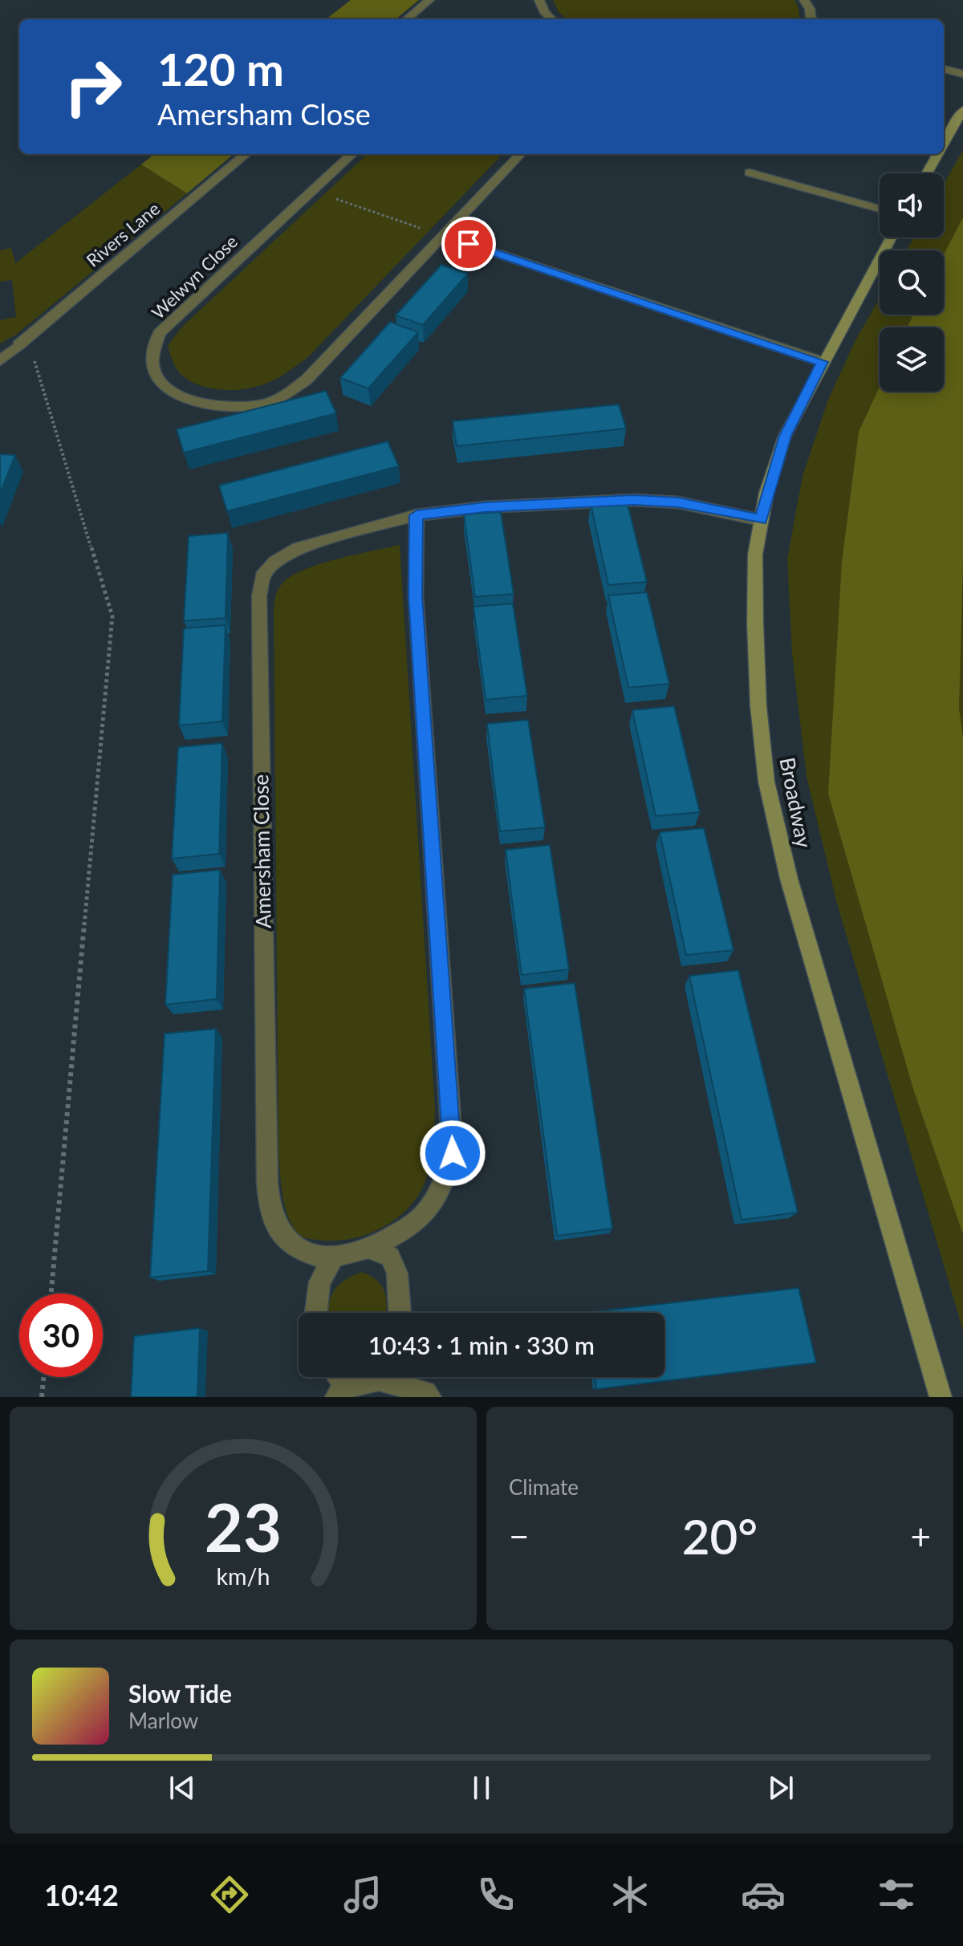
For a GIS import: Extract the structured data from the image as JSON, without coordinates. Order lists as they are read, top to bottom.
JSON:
{
  "streets": {
    "street": [
      "Rivers Lane",
      "Welwyn Close",
      "Broadway",
      "Amersham Close"
    ]
  },
  "crossings": [
    ["Broadway", "Amersham Close"]
  ],
  "page": {
    "turn": ["120 m", "Amersham Close"],
    "limit": "30",
    "trip": "10:43 · 1 min · 330 m",
    "tile": "Climate",
    "heat": ["−", "20°", "+"],
    "song": ["Slow Tide", "Marlow"],
    "tabs": "10:42",
    "gauge": ["23", "km/h"]
  }
}
